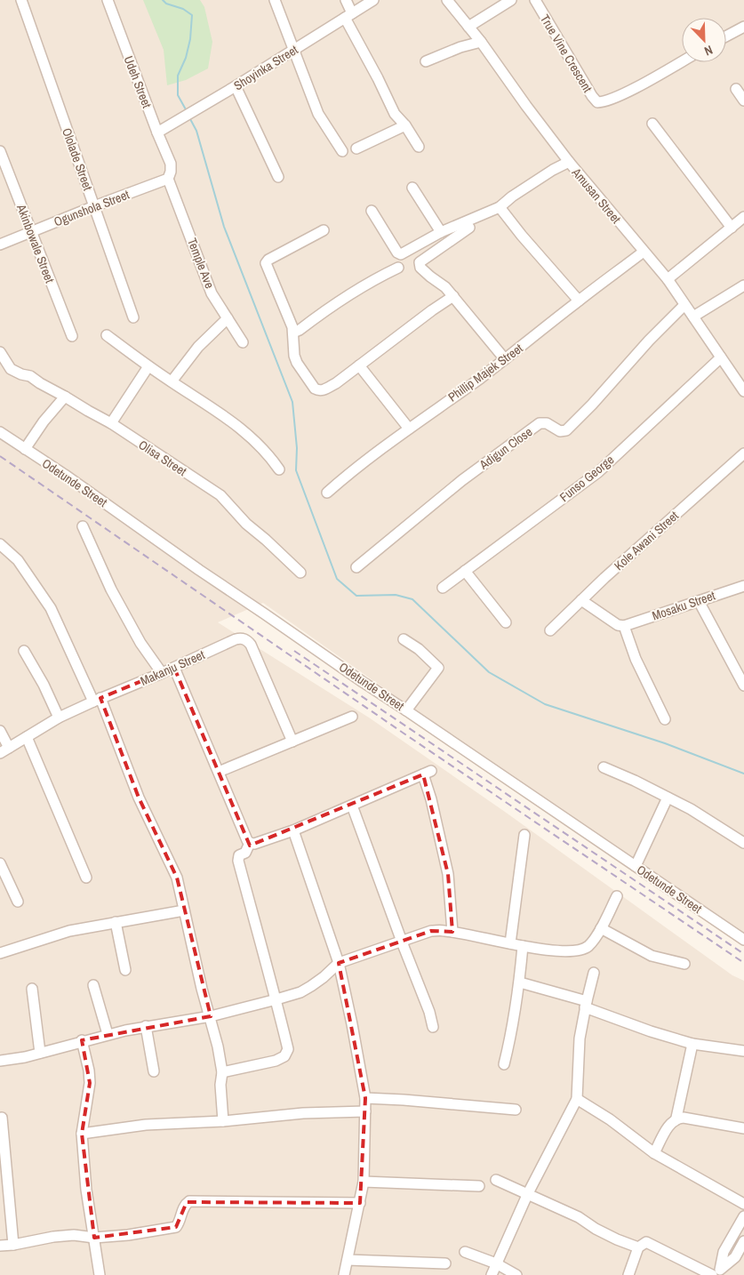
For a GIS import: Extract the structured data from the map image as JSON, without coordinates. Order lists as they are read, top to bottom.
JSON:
{
  "streets": {
    "street": [
      "True Vine Crescent",
      "Shoyinka Street",
      "Udeh Street",
      "Ololade Street",
      "Amusan Street",
      "Ogunshola Street",
      "Akinbowale Street",
      "Temple Ave",
      "Phillip Majek Street",
      "Adigun Close",
      "Olisa Street",
      "Funso George",
      "Odetunde Street",
      "Kole Awani Street",
      "Mosaku Street",
      "Makanju Street"
    ]
  },
  "crossings": [
    ["Shoyinka Street", "Udeh Street"],
    ["Udeh Street", "Ogunshola Street"],
    ["Udeh Street", "Temple Ave"],
    ["Ololade Street", "Ogunshola Street"],
    ["Amusan Street", "Phillip Majek Street"],
    ["Amusan Street", "Adigun Close"],
    ["Amusan Street", "Funso George"],
    ["Ogunshola Street", "Akinbowale Street"],
    ["Ogunshola Street", "Temple Ave"]
  ],
  "north": "bottom right"
}
